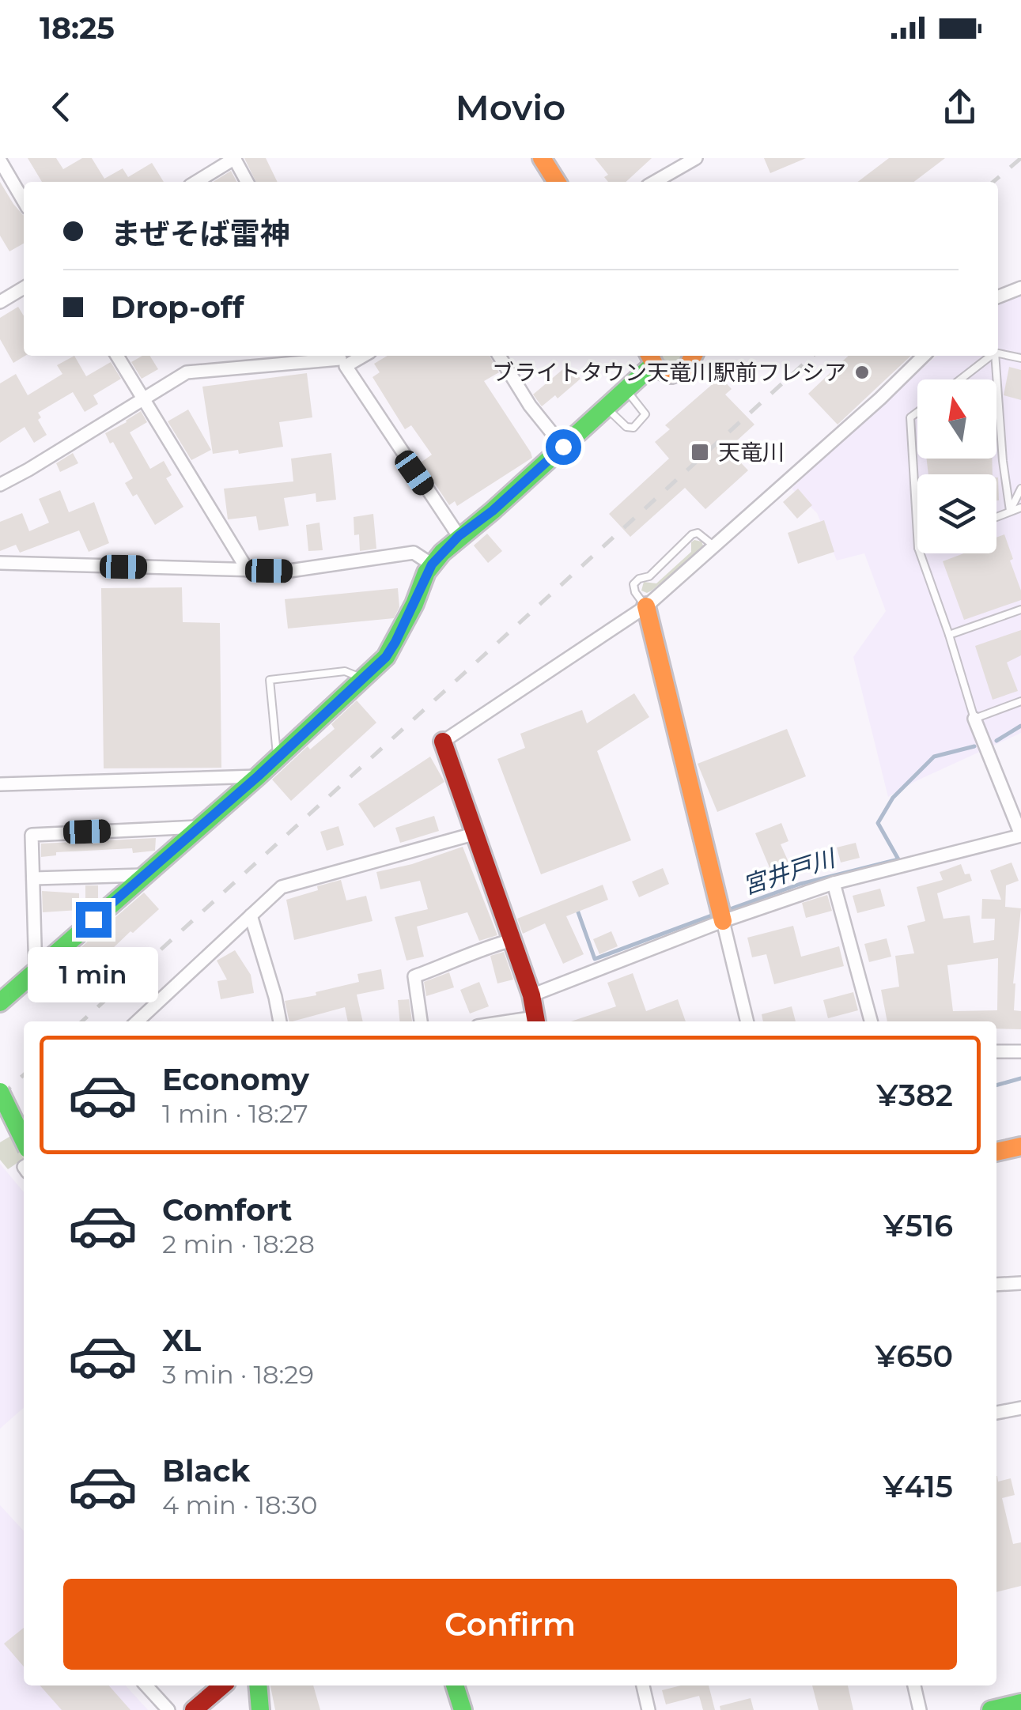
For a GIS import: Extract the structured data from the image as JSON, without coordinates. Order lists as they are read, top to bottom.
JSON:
{
  "water": ["宮井戸川"],
  "places": {
    "other": ["ブライトタウン天竜川駅前フレシア"],
    "transit": ["天竜川"]
  },
  "north": "top",
  "page": {
    "status": "18:25",
    "header": "Movio",
    "banner": ["まぜそば雷神", "Drop-off"],
    "bubble": "1 min",
    "list": [
      {
        "name": "Economy",
        "note": "1 min · 18:27",
        "value": "¥382"
      },
      {
        "name": "Comfort",
        "note": "2 min · 18:28",
        "value": "¥516"
      },
      {
        "name": "XL",
        "note": "3 min · 18:29",
        "value": "¥650"
      },
      {
        "name": "Black",
        "note": "4 min · 18:30",
        "value": "¥415"
      }
    ],
    "buttons": "Confirm"
  }
}
